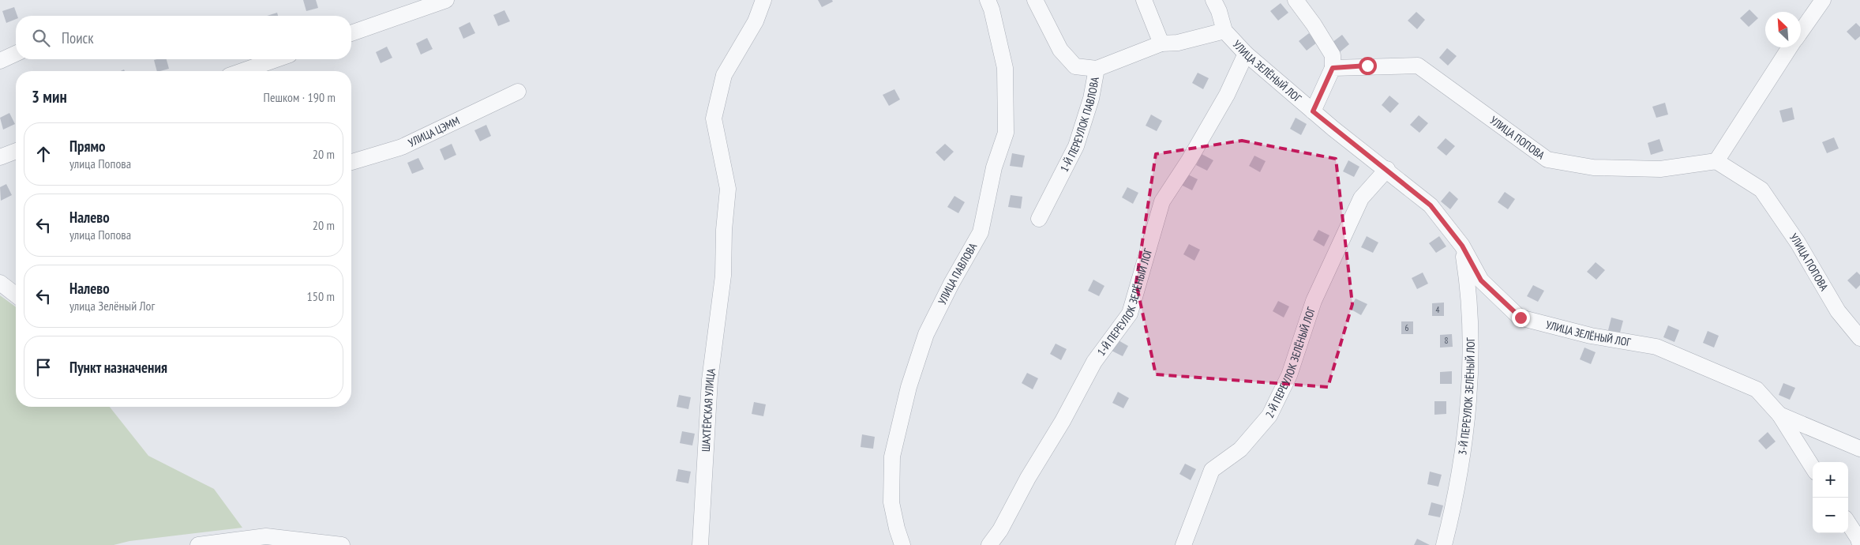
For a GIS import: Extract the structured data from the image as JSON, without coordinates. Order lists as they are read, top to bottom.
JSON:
{
  "streets": {
    "street": [
      "УЛИЦА ЗЕЛЁНЫЙ ЛОГ",
      "1-Й ПЕРЕУЛОК ПАВЛОВА",
      "УЛИЦА ЦЭММ",
      "УЛИЦА ПОПОВА",
      "УЛИЦА ПАВЛОВА",
      "1-Й ПЕРЕУЛОК ЗЕЛЁНЫЙ ЛОГ",
      "2-Й ПЕРЕУЛОК ЗЕЛЁНЫЙ ЛОГ",
      "3-Й ПЕРЕУЛОК ЗЕЛЁНЫЙ ЛОГ",
      "ШАХТЁРСКАЯ УЛИЦА"
    ]
  },
  "crossings": [
    ["УЛИЦА ЗЕЛЁНЫЙ ЛОГ", "1-Й ПЕРЕУЛОК ПАВЛОВА"],
    ["УЛИЦА ЗЕЛЁНЫЙ ЛОГ", "1-Й ПЕРЕУЛОК ЗЕЛЁНЫЙ ЛОГ"],
    ["УЛИЦА ЗЕЛЁНЫЙ ЛОГ", "2-Й ПЕРЕУЛОК ЗЕЛЁНЫЙ ЛОГ"],
    ["УЛИЦА ЗЕЛЁНЫЙ ЛОГ", "3-Й ПЕРЕУЛОК ЗЕЛЁНЫЙ ЛОГ"]
  ],
  "house_numbers": ["4", "6", "8"],
  "north": "top left",
  "page": {
    "search": "Поиск",
    "heading": ["3 мин", "Пешком · 190 m"],
    "list": [
      ["Прямо", "улица Попова", "20 m"],
      ["Налево", "улица Попова", "20 m"],
      ["Налево", "улица Зелёный Лог", "150 m"],
      "Пункт назначения"
    ],
    "map_buttons": ["+", "−"]
  }
}
